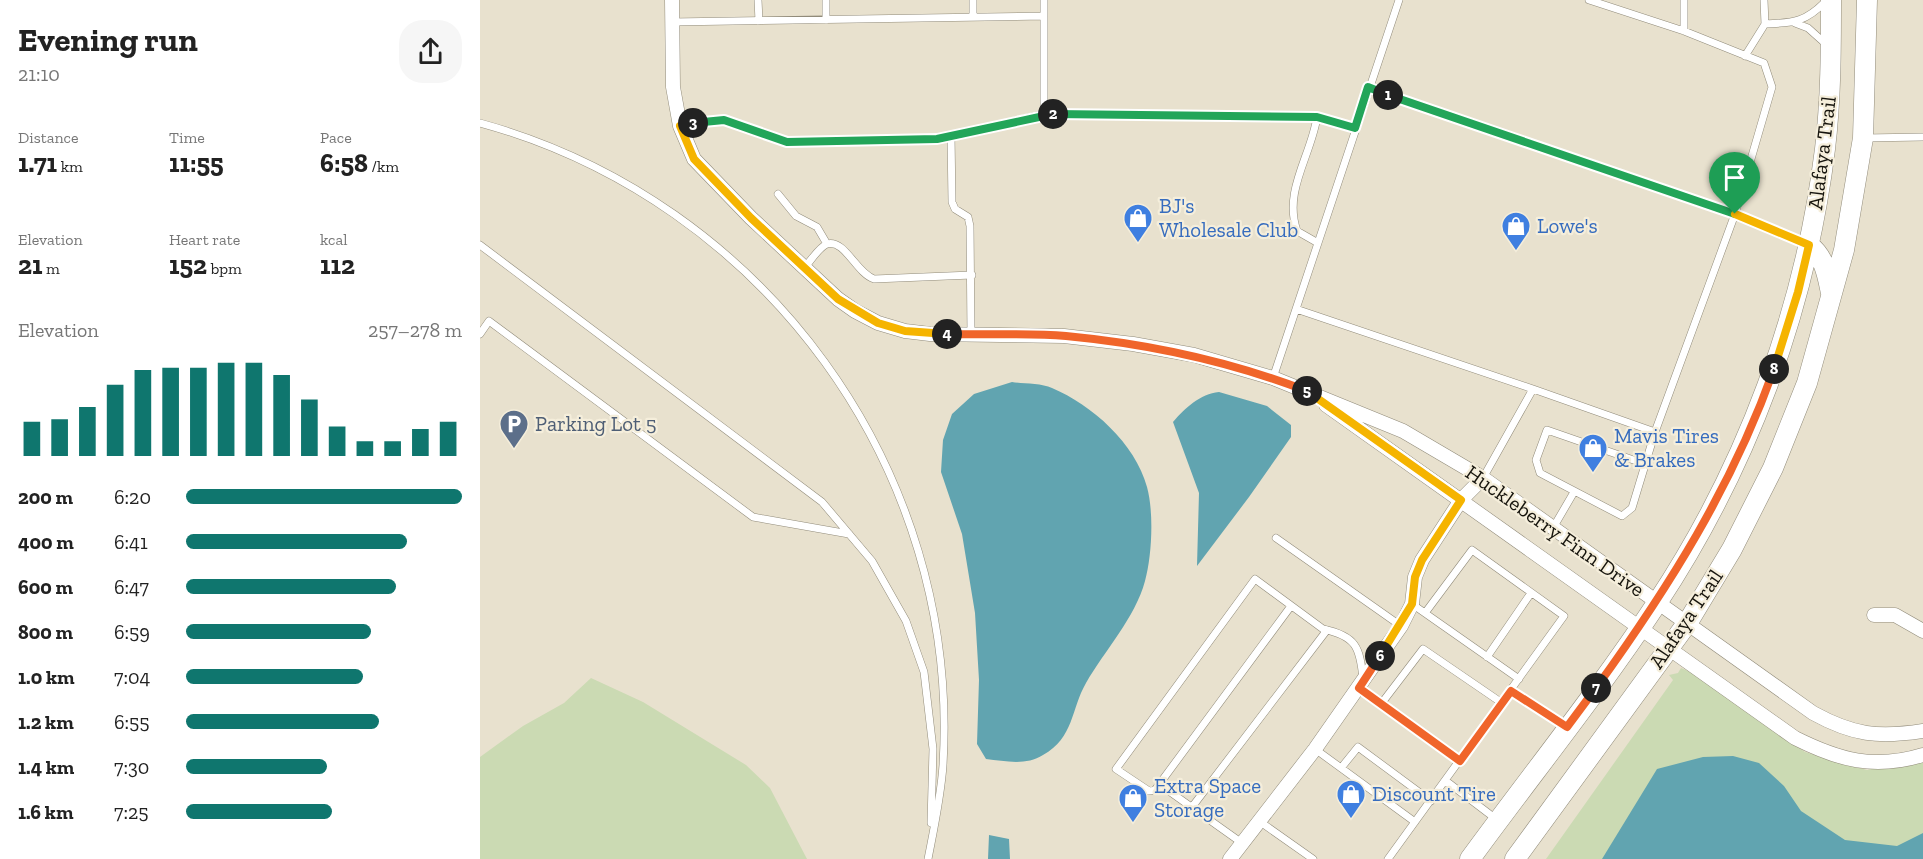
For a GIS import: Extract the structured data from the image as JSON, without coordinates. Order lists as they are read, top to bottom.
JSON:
{
  "streets": {
    "main road": ["Alafaya Trail"],
    "street": ["Huckleberry Finn Drive"]
  },
  "crossings": [
    ["Alafaya Trail", "Huckleberry Finn Drive"]
  ],
  "places": {
    "shop": [
      "BJ's Wholesale Club",
      "Lowe's",
      "Mavis Tires & Brakes",
      "Discount Tire",
      "Extra Space Storage"
    ],
    "parking": ["Parking Lot 5"]
  },
  "page": {
    "heading": ["Evening run", "21:10"],
    "pins": [
      "1",
      "2",
      "3",
      "4",
      "8",
      "5",
      "6",
      "7"
    ],
    "stats": [
      ["Distance", "1.71 km"],
      ["Time", "11:55"],
      ["Pace", "6:58 /km"],
      ["Elevation", "21 m"],
      ["Heart rate", "152 bpm"],
      ["kcal", "112"]
    ],
    "chart": ["Elevation", "257–278 m"],
    "list": [
      {
        "name": "200 m",
        "note": "6:20"
      },
      {
        "name": "400 m",
        "note": "6:41"
      },
      {
        "name": "600 m",
        "note": "6:47"
      },
      {
        "name": "800 m",
        "note": "6:59"
      },
      {
        "name": "1.0 km",
        "note": "7:04"
      },
      {
        "name": "1.2 km",
        "note": "6:55"
      },
      {
        "name": "1.4 km",
        "note": "7:30"
      },
      {
        "name": "1.6 km",
        "note": "7:25"
      }
    ]
  }
}
